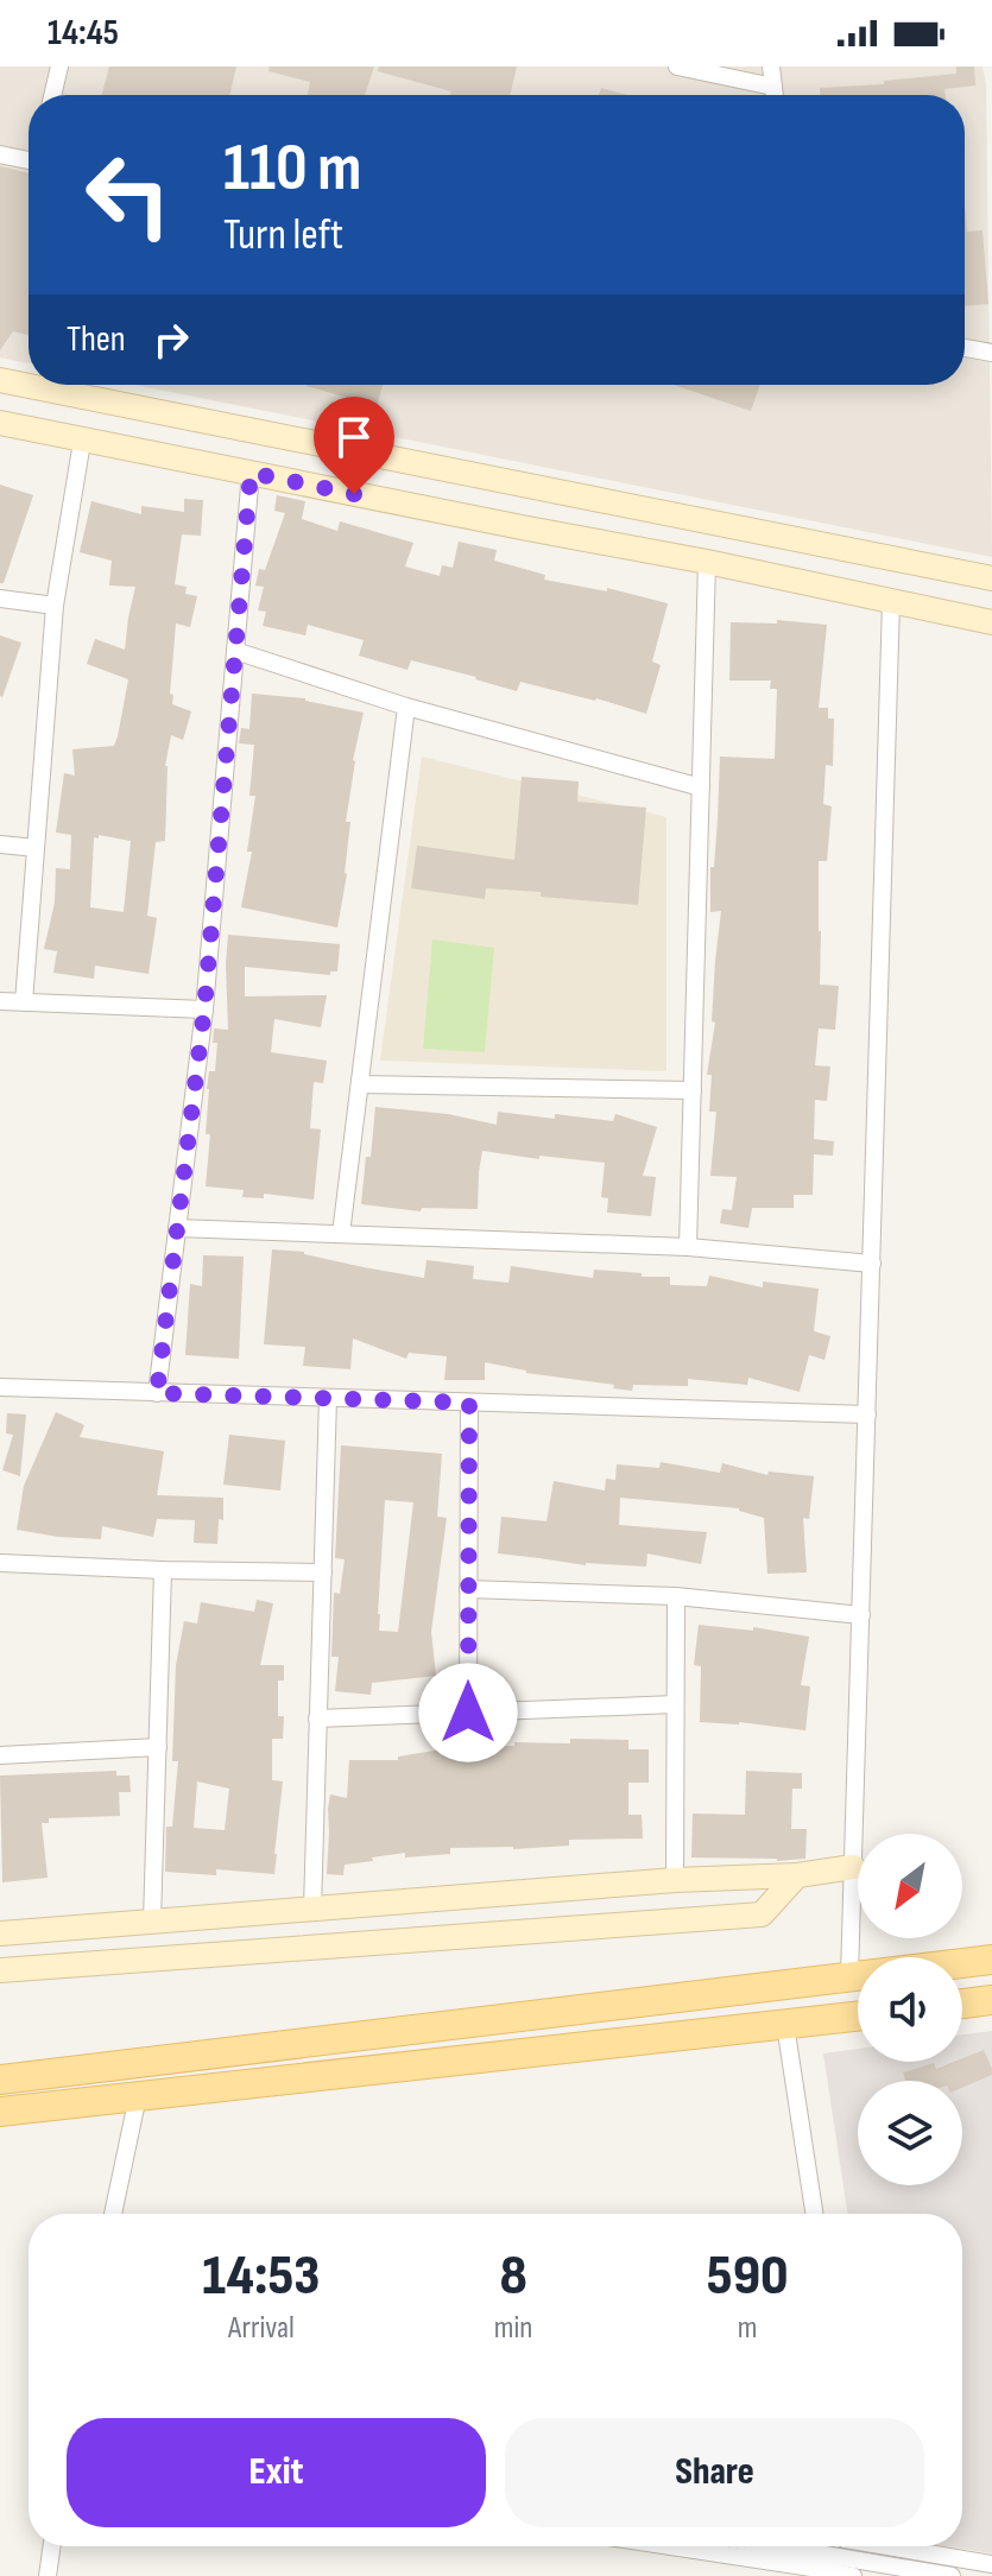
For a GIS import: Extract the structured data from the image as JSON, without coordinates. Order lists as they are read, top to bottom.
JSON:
{
  "north": "bottom left",
  "page": {
    "status": "14:45",
    "turn": ["110 m", "Turn left"],
    "then": "Then",
    "eta": [
      "14:53",
      "Arrival",
      "8",
      "min",
      "590",
      "m"
    ],
    "buttons": ["Exit", "Share"]
  }
}
